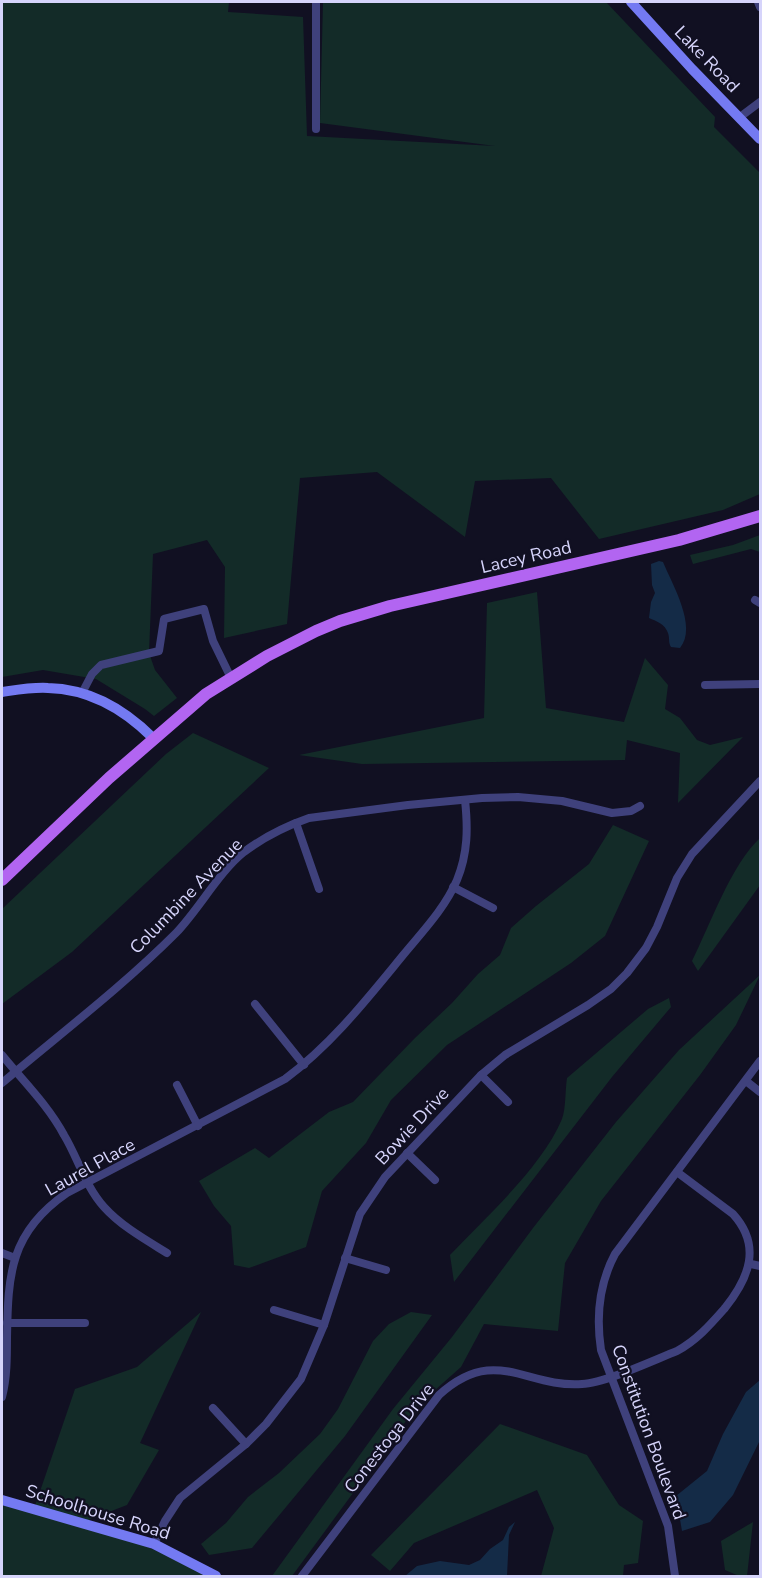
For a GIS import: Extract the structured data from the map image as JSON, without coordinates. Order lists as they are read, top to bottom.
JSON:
{
  "streets": {
    "main road": ["Lacey Road"],
    "street": [
      "Lake Road",
      "Columbine Avenue",
      "Bowie Drive",
      "Laurel Place",
      "Constitution Boulevard",
      "Conestoga Drive",
      "Schoolhouse Road"
    ]
  },
  "crossings": [
    ["Columbine Avenue", "Laurel Place"],
    ["Bowie Drive", "Schoolhouse Road"],
    ["Constitution Boulevard", "Conestoga Drive"]
  ]
}
